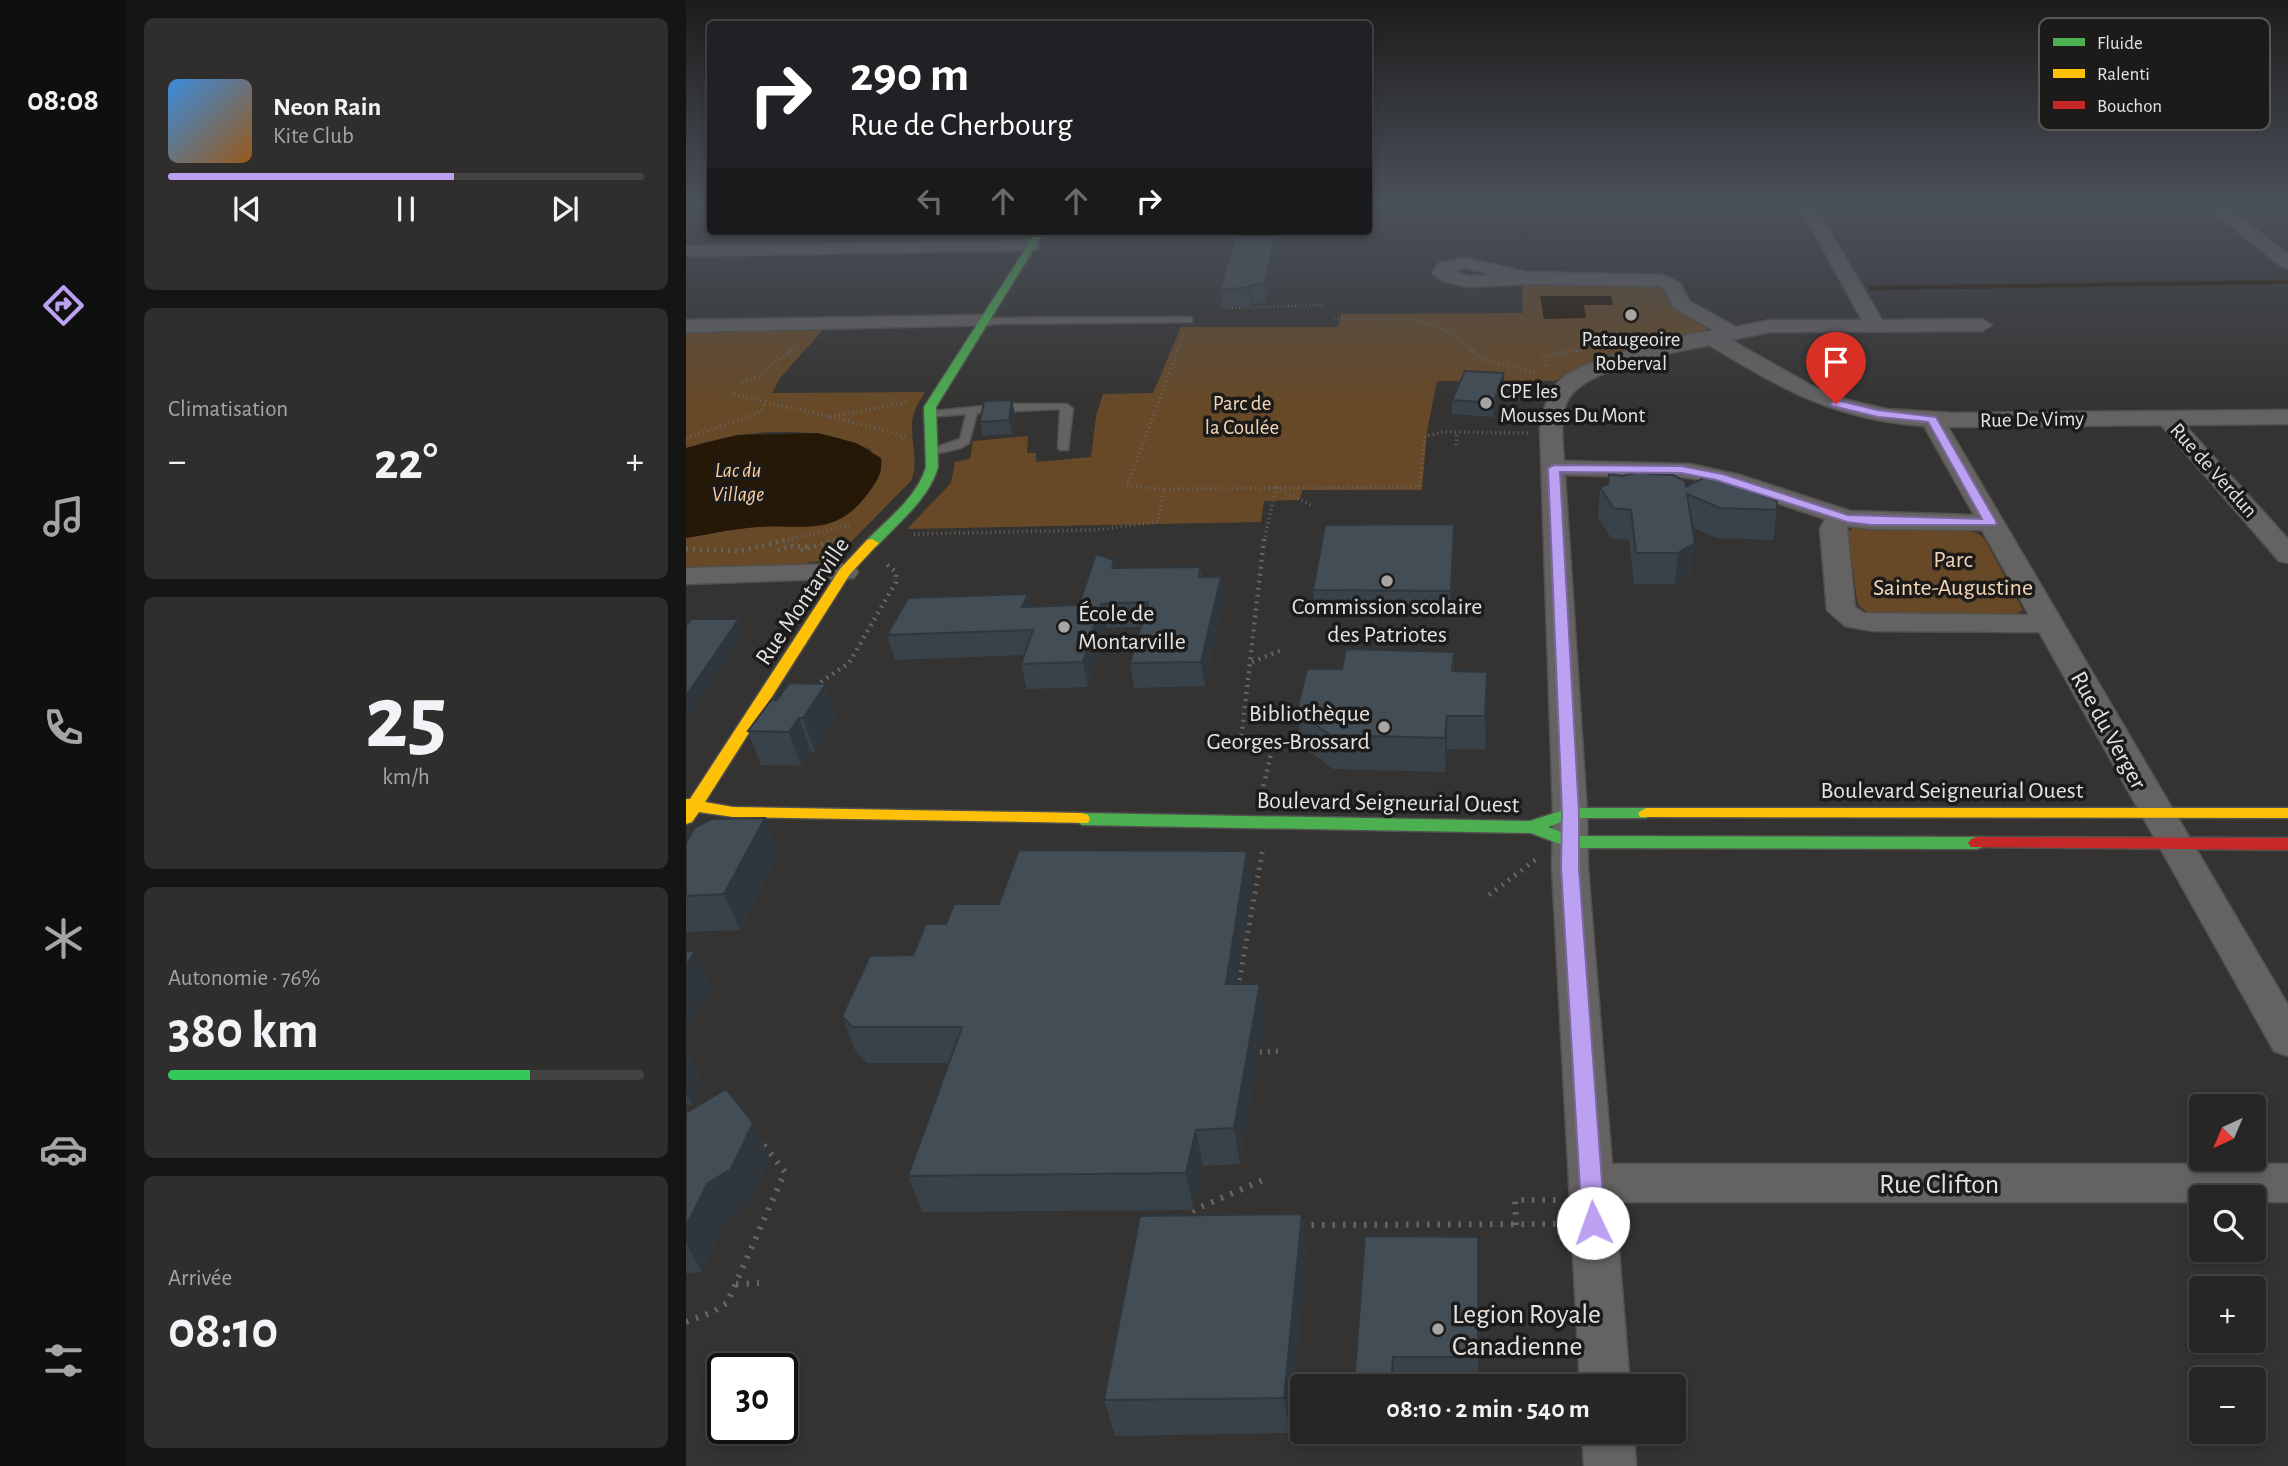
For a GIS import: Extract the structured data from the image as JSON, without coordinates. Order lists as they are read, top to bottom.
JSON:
{
  "streets": {
    "street": [
      "Rue De Vimy",
      "Rue de Verdun",
      "Rue Montarville",
      "Rue du Verger",
      "Boulevard Seigneurial Ouest",
      "Rue Clifton"
    ]
  },
  "crossings": [
    ["Rue De Vimy", "Rue de Verdun"],
    ["Rue De Vimy", "Rue du Verger"],
    ["Rue Montarville", "Boulevard Seigneurial Ouest"],
    ["Rue du Verger", "Boulevard Seigneurial Ouest"]
  ],
  "water": ["Lac du Village"],
  "parks": ["Parc de la Coulée", "Parc Sainte-Augustine"],
  "places": [
    "Pataugeoire Roberval",
    "CPE les Mousses Du Mont",
    "Commission scolaire des Patriotes",
    "École de Montarville",
    "Bibliothèque Georges-Brossard",
    "Legion Royale Canadienne"
  ],
  "legend": ["Fluide", "Ralenti", "Bouchon"],
  "north": "bottom left",
  "page": {
    "tabs": "08:08",
    "turn": ["290 m", "Rue de Cherbourg"],
    "song": ["Neon Rain", "Kite Club"],
    "tile": [
      "Climatisation",
      ["25", "km/h"],
      ["Autonomie · 76%", "380 km"],
      ["Arrivée", "08:10"]
    ],
    "heat": ["−", "22°", "+"],
    "map_buttons": ["+", "−"],
    "limit": "30",
    "trip": "08:10 · 2 min · 540 m"
  }
}
